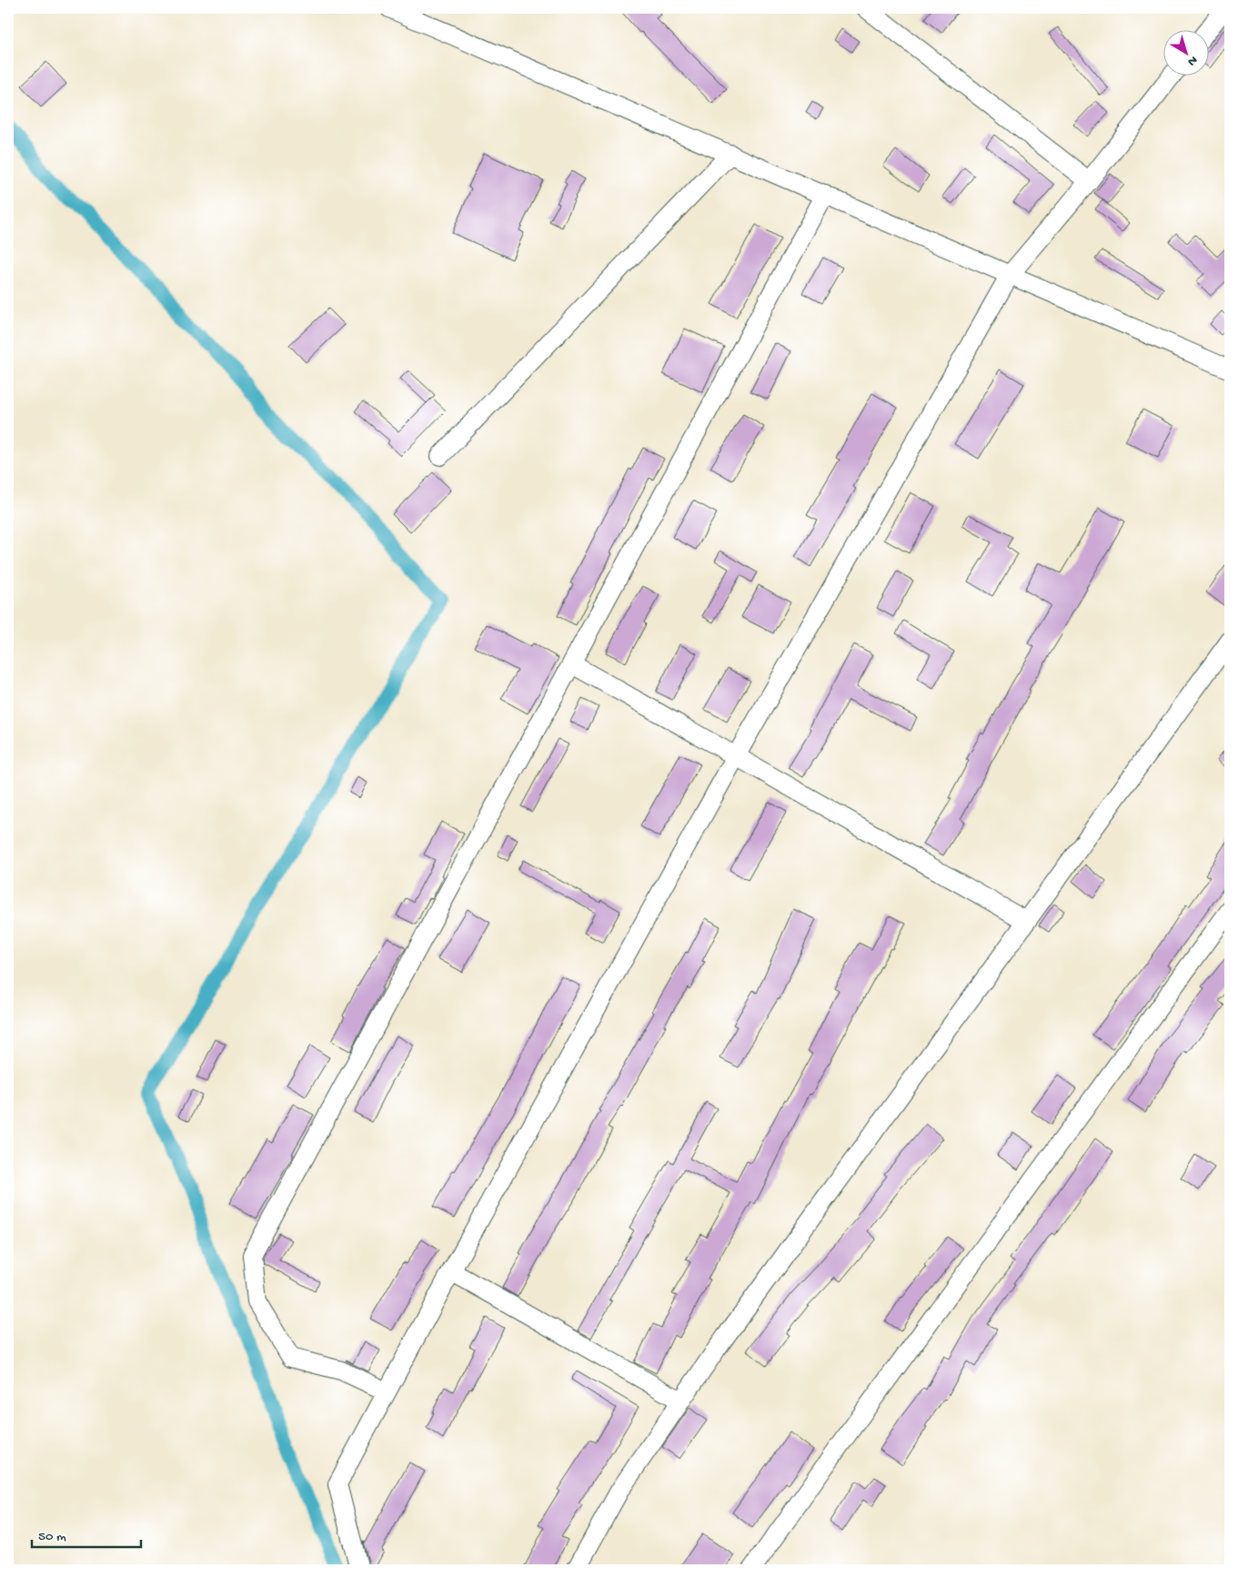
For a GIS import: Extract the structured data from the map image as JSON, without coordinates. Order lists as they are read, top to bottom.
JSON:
{
  "scale_bar": "50 m",
  "north": "bottom right"
}
